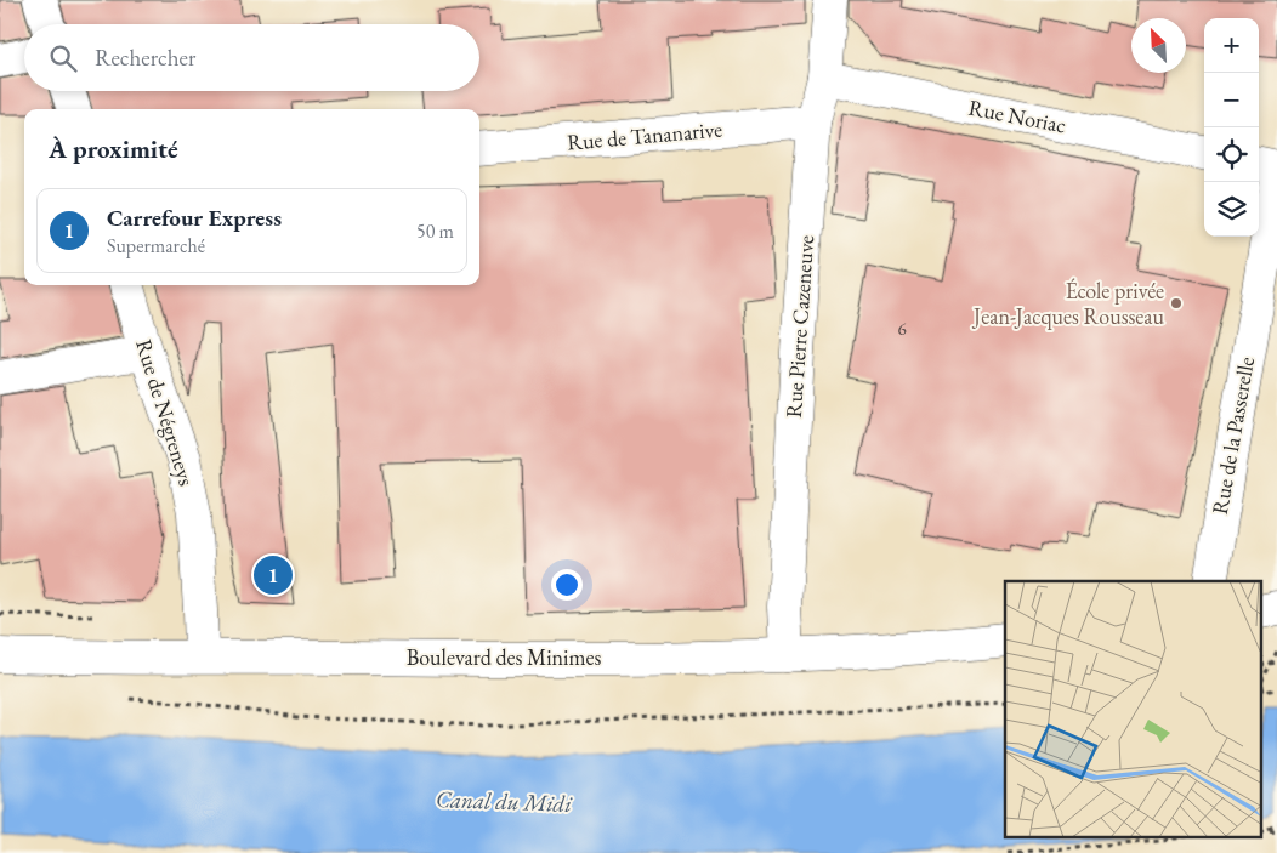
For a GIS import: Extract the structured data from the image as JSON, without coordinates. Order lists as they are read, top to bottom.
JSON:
{
  "streets": {
    "street": [
      "Rue Noriac",
      "Rue de Tananarive",
      "Rue Pierre Cazeneuve",
      "Rue de Négreneys",
      "Rue de la Passerelle",
      "Boulevard des Minimes"
    ]
  },
  "crossings": [
    ["Rue Noriac", "Rue Pierre Cazeneuve"],
    ["Rue de Tananarive", "Rue Pierre Cazeneuve"],
    ["Rue Pierre Cazeneuve", "Boulevard des Minimes"],
    ["Rue de Négreneys", "Boulevard des Minimes"]
  ],
  "water": ["Canal du Midi"],
  "places": ["École privée Jean-Jacques Rousseau"],
  "house_numbers": ["6"],
  "north": "top left",
  "page": {
    "map_buttons": ["+", "−"],
    "search": "Rechercher",
    "heading": "À proximité",
    "list": [
      {
        "mark": "1",
        "name": "Carrefour Express",
        "note": "Supermarché",
        "value": "50 m"
      }
    ],
    "pins": "1"
  }
}
